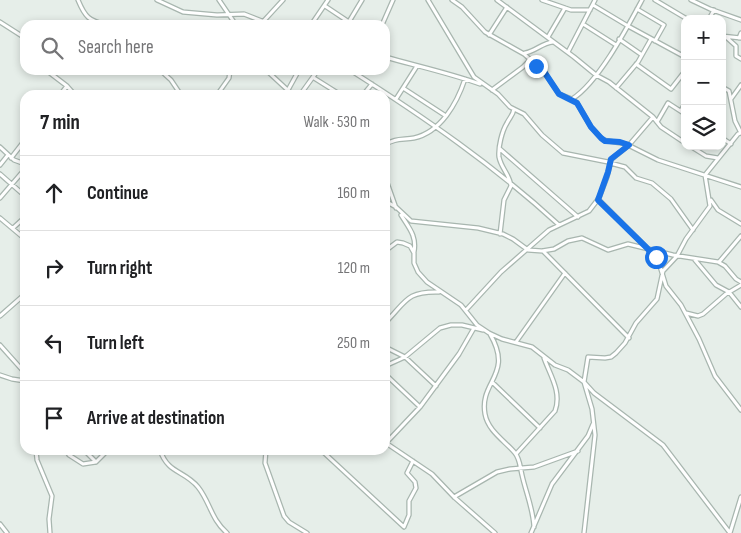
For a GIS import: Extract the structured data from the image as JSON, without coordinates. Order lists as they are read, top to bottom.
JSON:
{
  "page": {
    "map_buttons": ["+", "−"],
    "search": "Search here",
    "heading": ["7 min", "Walk · 530 m"],
    "list": [
      ["Continue", "160 m"],
      ["Turn right", "120 m"],
      ["Turn left", "250 m"],
      "Arrive at destination"
    ]
  }
}
